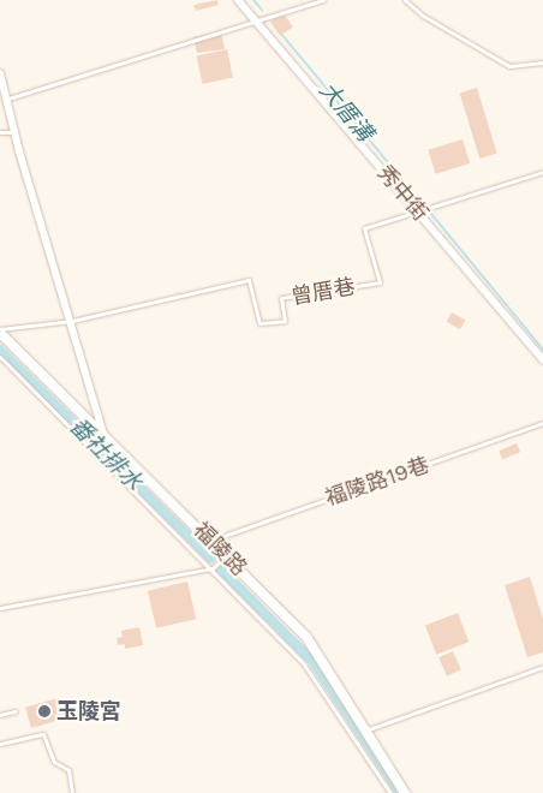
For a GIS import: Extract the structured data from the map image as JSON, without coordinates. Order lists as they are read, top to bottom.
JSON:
{
  "streets": {
    "street": ["秀中街", "福陵路"],
    "lane": ["曾厝巷", "福陵路19巷"]
  },
  "crossings": [
    ["秀中街", "曾厝巷"],
    ["曾厝巷", "福陵路"],
    ["福陵路19巷", "福陵路"]
  ],
  "water": ["大厝溝", "番社排水"],
  "places": ["玉陵宮"]
}
